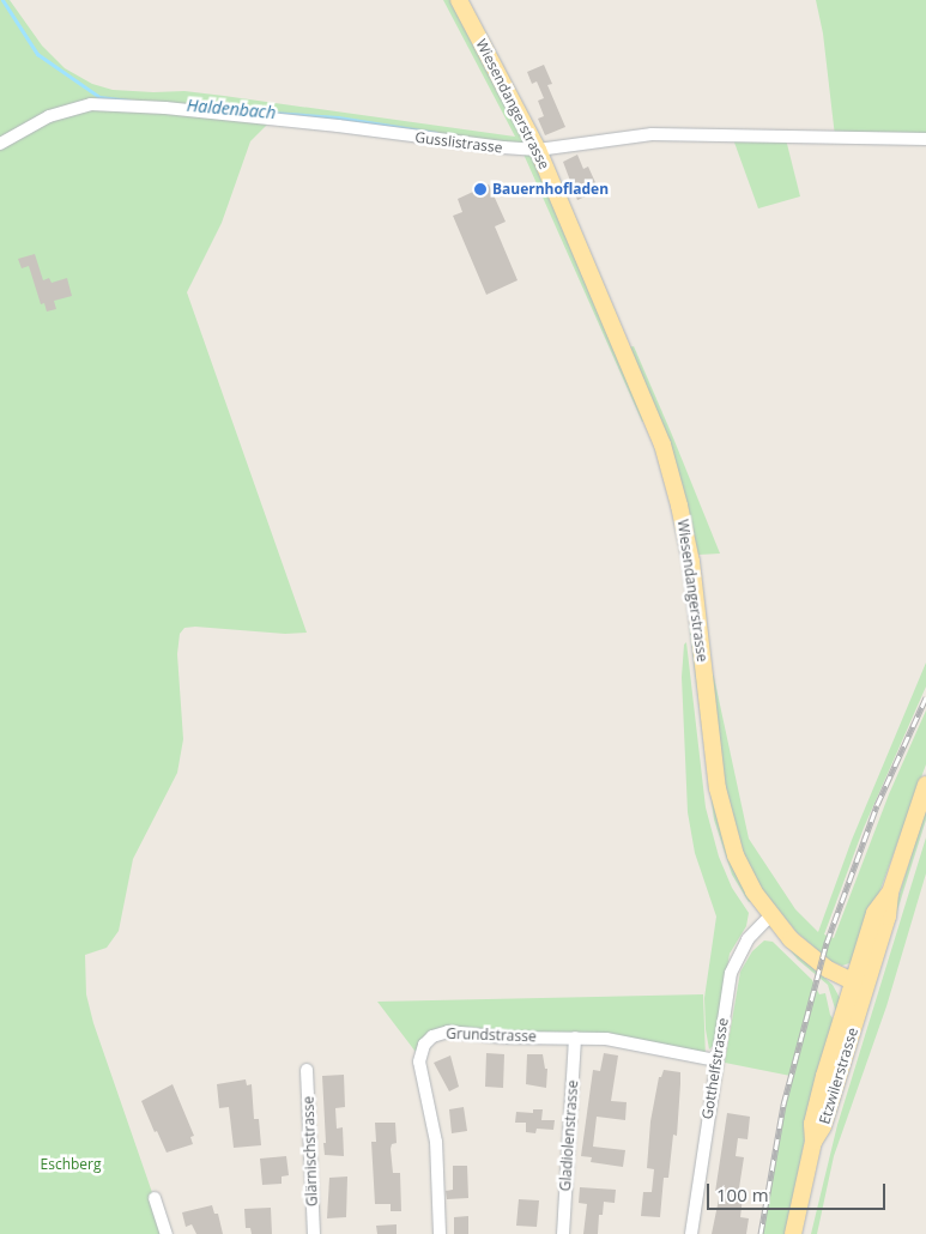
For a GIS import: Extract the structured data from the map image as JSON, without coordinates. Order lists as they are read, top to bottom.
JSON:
{
  "streets": {
    "main road": ["Wiesendangerstrasse", "Etzwilerstrasse"],
    "street": [
      "Gusslistrasse",
      "Grundstrasse",
      "Gotthelfstrasse",
      "Gladiolenstrasse",
      "Glärnischstrasse"
    ]
  },
  "crossings": [
    ["Wiesendangerstrasse", "Gusslistrasse"],
    ["Wiesendangerstrasse", "Gotthelfstrasse"],
    ["Wiesendangerstrasse", "Etzwilerstrasse"],
    ["Grundstrasse", "Gotthelfstrasse"],
    ["Grundstrasse", "Gladiolenstrasse"]
  ],
  "water": ["Haldenbach"],
  "parks": ["Eschberg"],
  "places": ["Bauernhofladen"],
  "scale_bar": "100 m"
}
